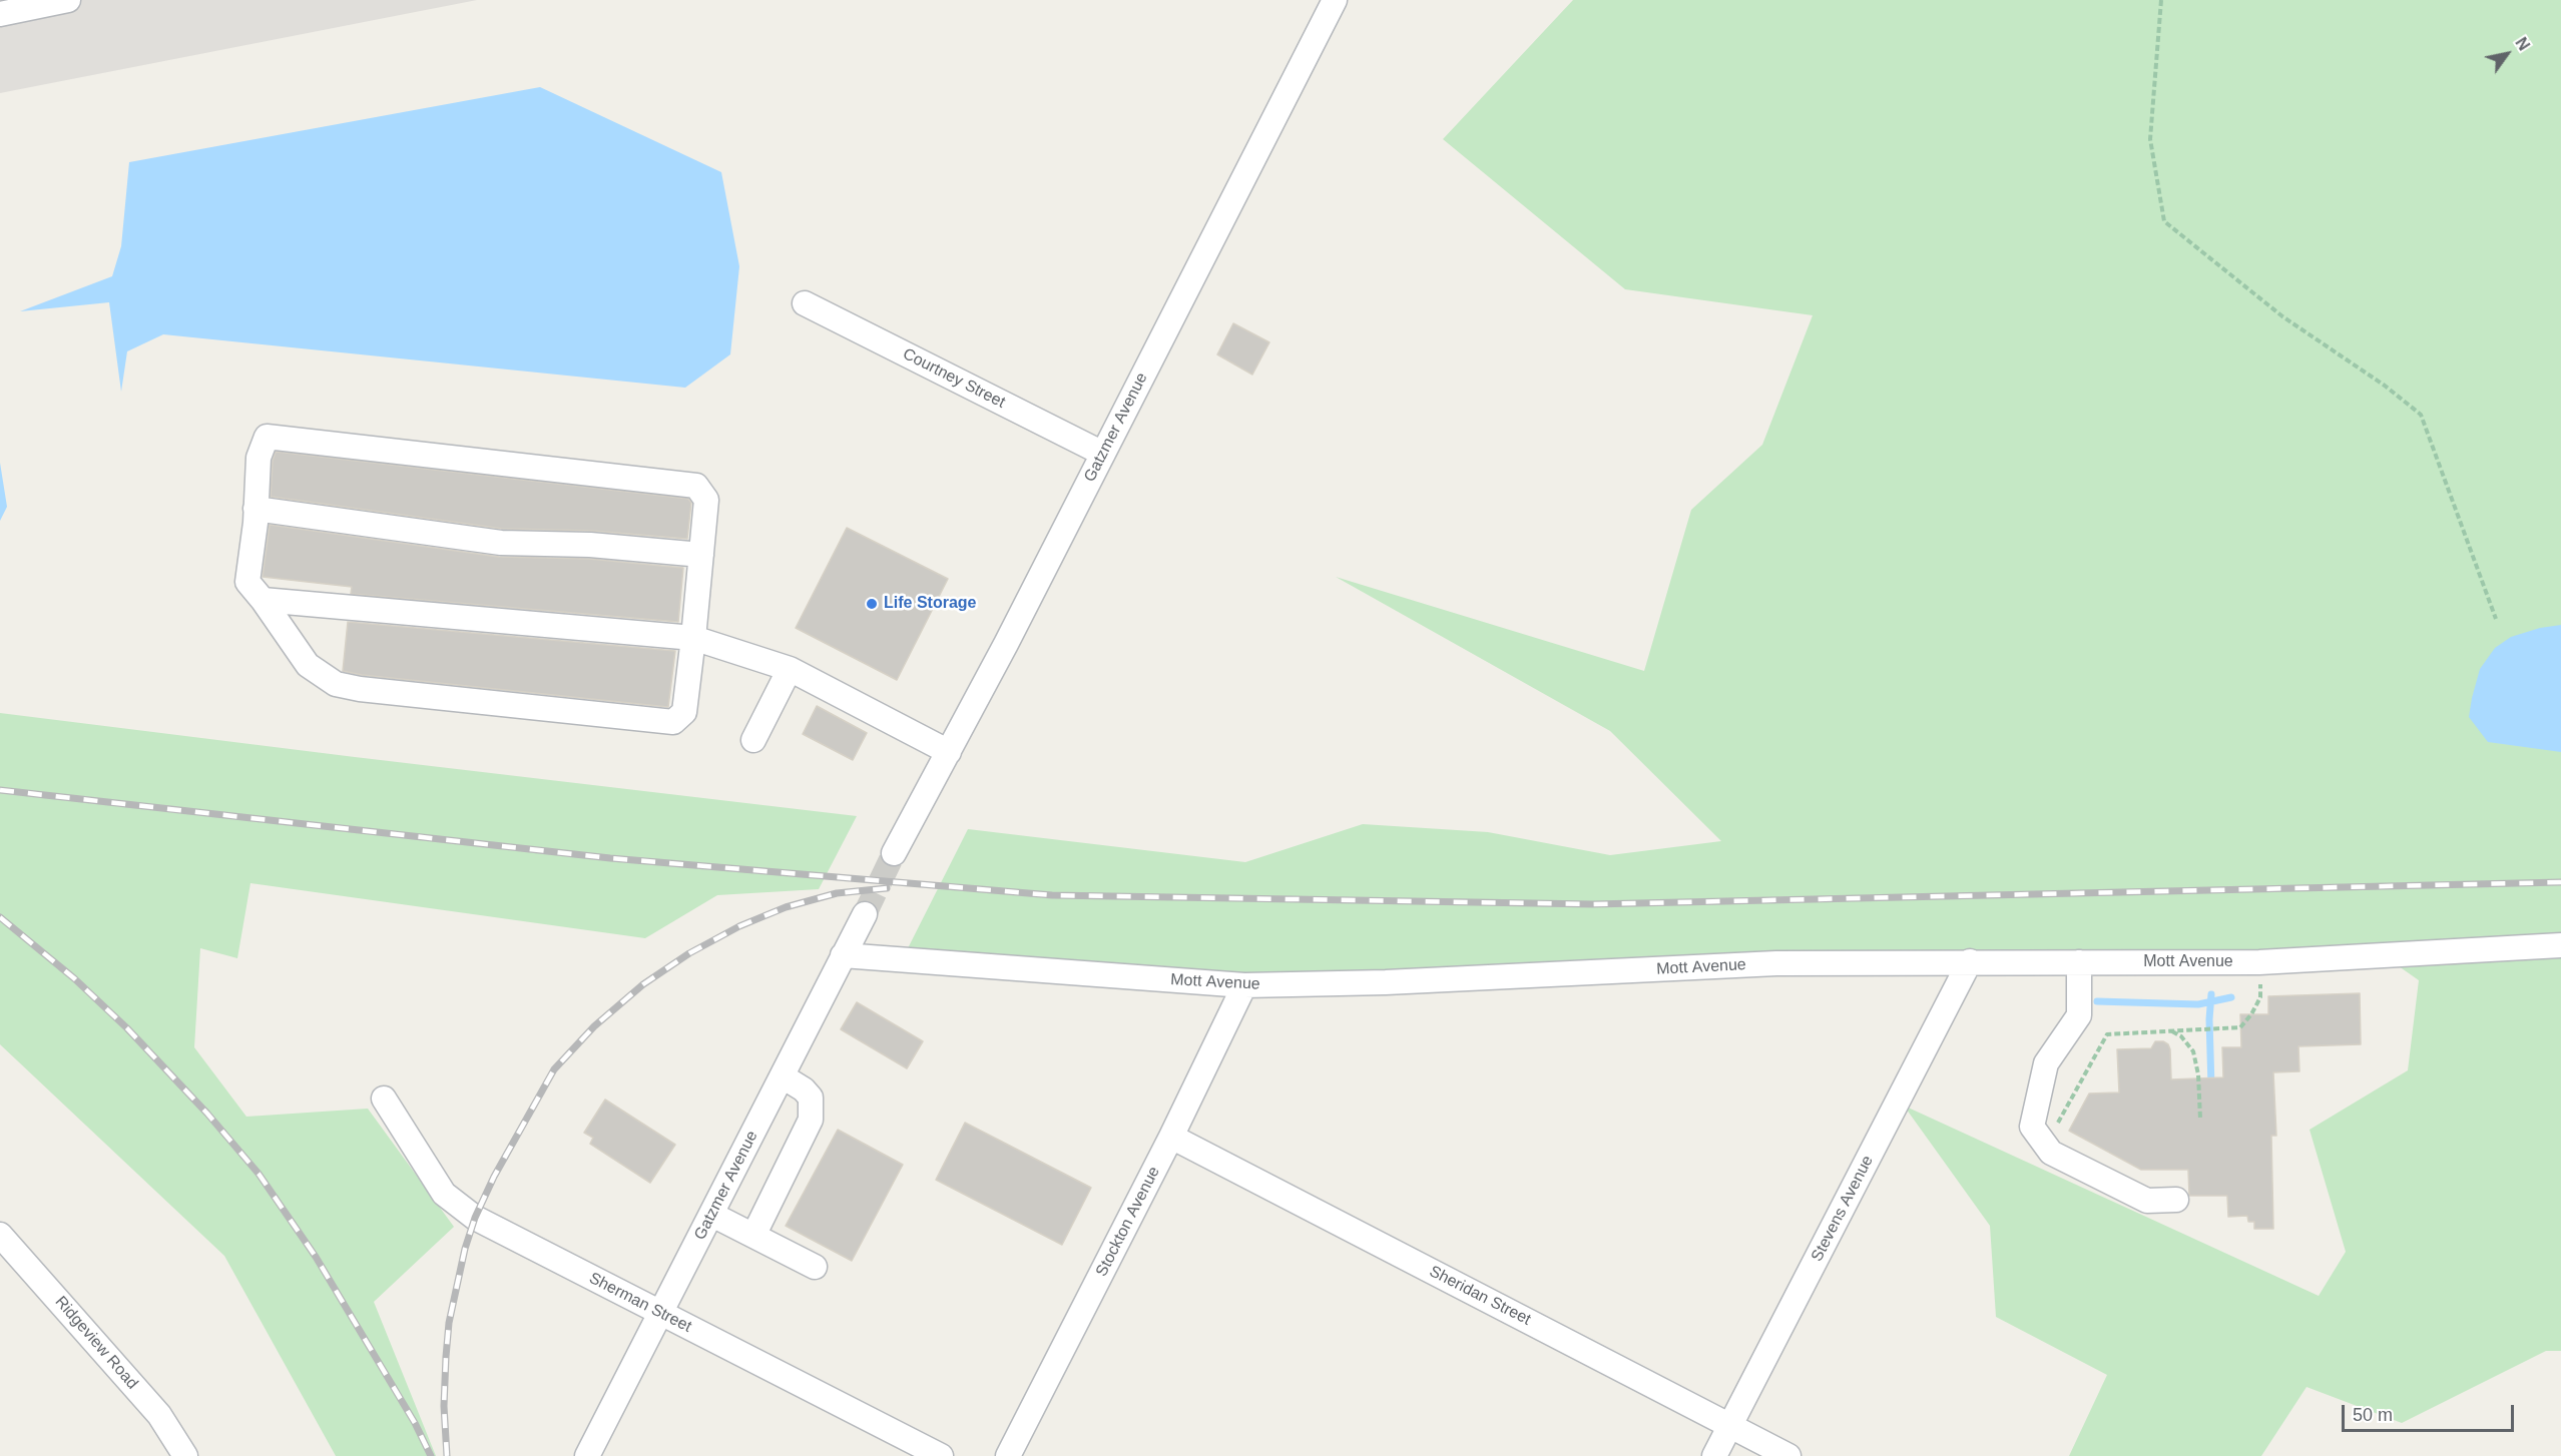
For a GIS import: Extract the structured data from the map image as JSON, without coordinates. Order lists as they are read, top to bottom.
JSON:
{
  "streets": {
    "street": [
      "Courtney Street",
      "Gatzmer Avenue",
      "Mott Avenue",
      "Stevens Avenue",
      "Stockton Avenue",
      "Sheridan Street",
      "Sherman Street",
      "Ridgeview Road"
    ]
  },
  "crossings": [
    ["Courtney Street", "Gatzmer Avenue"],
    ["Gatzmer Avenue", "Mott Avenue"],
    ["Gatzmer Avenue", "Sherman Street"],
    ["Mott Avenue", "Stevens Avenue"],
    ["Mott Avenue", "Stockton Avenue"],
    ["Stevens Avenue", "Sheridan Street"],
    ["Stockton Avenue", "Sheridan Street"]
  ],
  "places": ["Life Storage"],
  "scale_bar": "50 m",
  "north": "top right"
}
